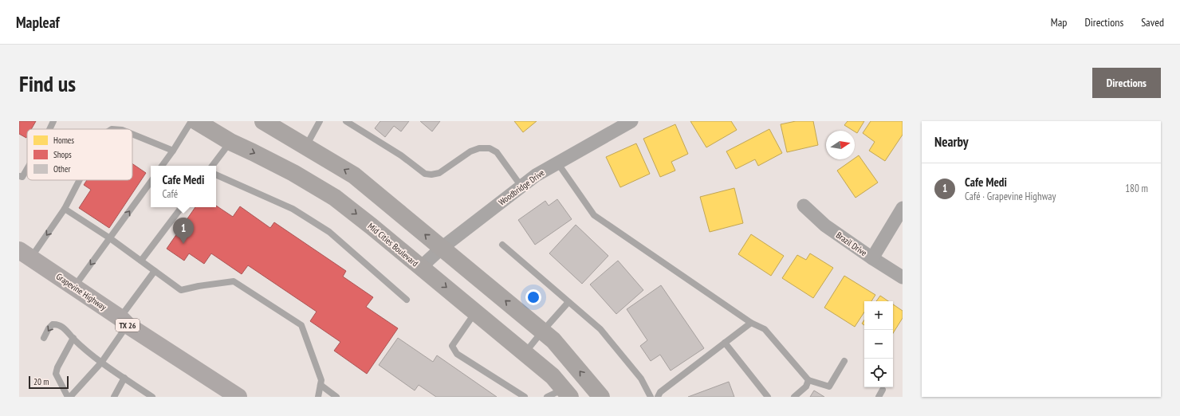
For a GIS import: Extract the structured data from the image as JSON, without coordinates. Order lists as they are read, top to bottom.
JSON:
{
  "streets": {
    "main road": ["Mid Cities Boulevard", "Grapevine Highway", "TX 26"],
    "street": ["Woodbridge Drive", "Brazil Drive"]
  },
  "crossings": [
    ["Woodbridge Drive", "Mid Cities Boulevard"]
  ],
  "legend": ["Homes", "Shops", "Other"],
  "scale_bar": "20 m",
  "north": "right",
  "page": {
    "header": "Mapleaf",
    "nav": ["Map", "Directions", "Saved"],
    "buttons": "Directions",
    "title": "Find us",
    "heading": "Nearby",
    "list": [
      {
        "mark": "1",
        "name": "Cafe Medi",
        "note": "Café · Grapevine Highway",
        "value": "180 m"
      }
    ],
    "popup": ["Cafe Medi", "Café"],
    "pins": "1",
    "map_buttons": ["+", "−"],
    "scale": "20 m"
  }
}
